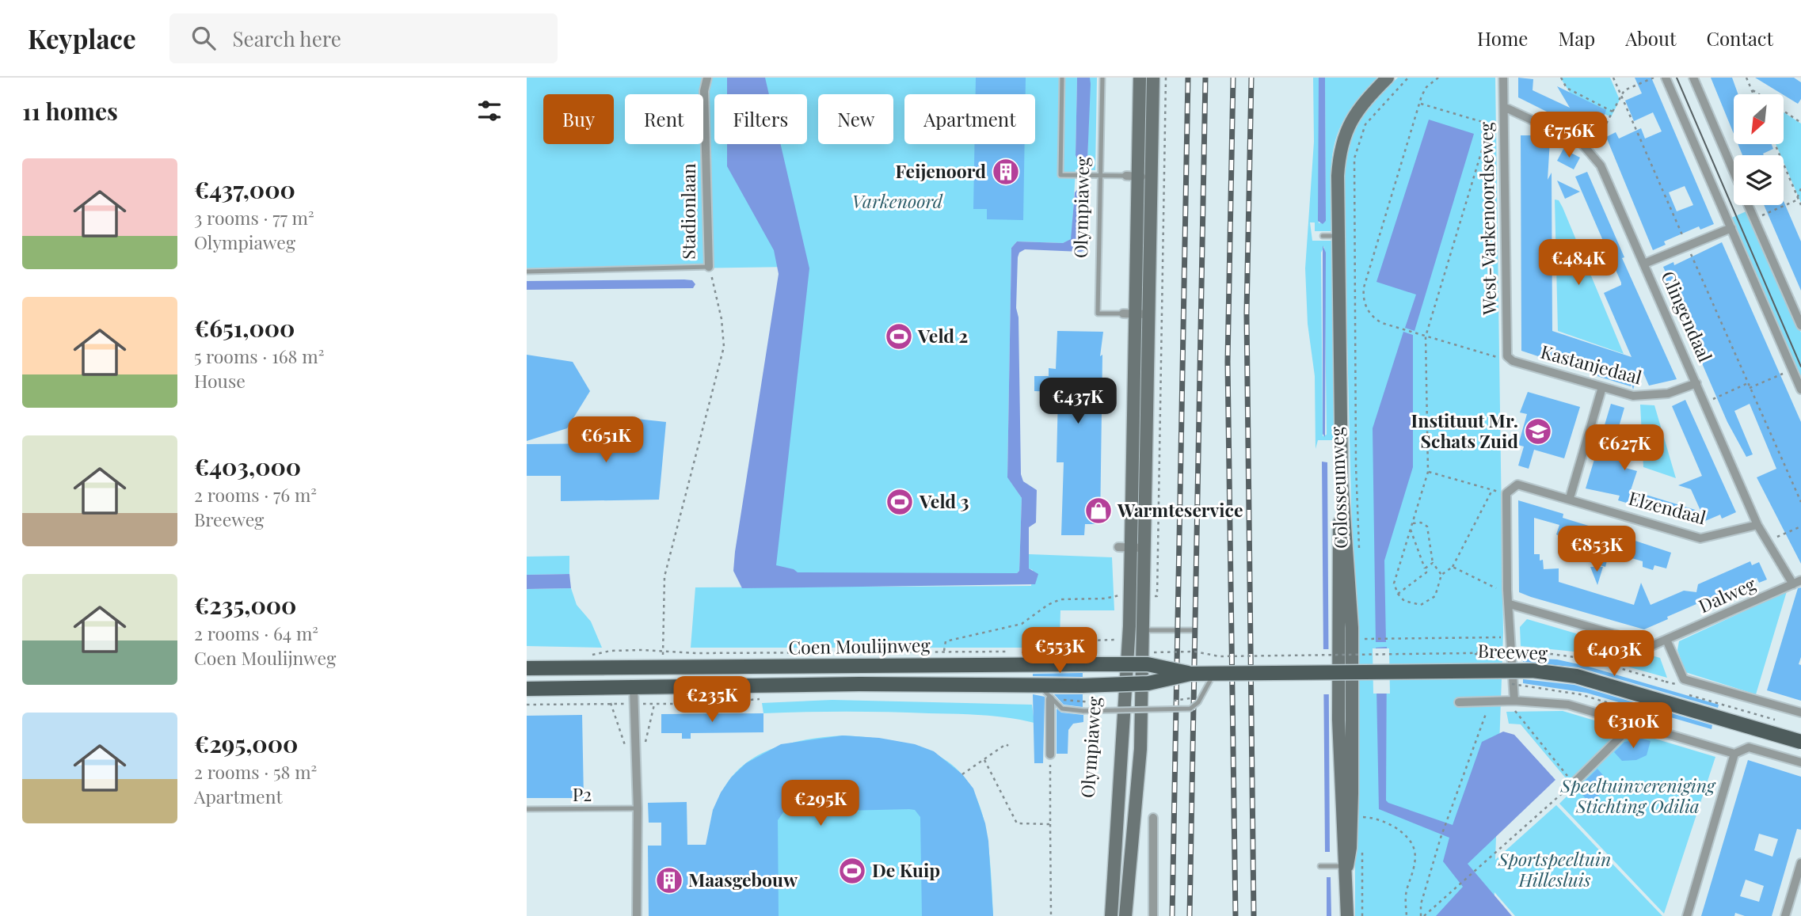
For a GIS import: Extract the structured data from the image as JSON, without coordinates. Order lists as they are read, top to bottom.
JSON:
{
  "streets": {
    "main road": [
      "Olympiaweg",
      "Colosseumweg",
      "Coen Moulijnweg",
      "Breeweg"
    ],
    "street": [
      "Stadionlaan",
      "West-Varkenoordseweg",
      "Clingendaal",
      "Kastanjedaal",
      "Elzendaal",
      "Dalweg"
    ],
    "lane": ["P2"]
  },
  "crossings": [
    ["West-Varkenoordseweg", "Clingendaal"],
    ["West-Varkenoordseweg", "Kastanjedaal"],
    ["Clingendaal", "Kastanjedaal"],
    ["Clingendaal", "Elzendaal"],
    ["Clingendaal", "Dalweg"],
    ["Dalweg", "Breeweg"],
    ["Coen Moulijnweg", "Breeweg"]
  ],
  "parks": ["Varkenoord", "Speeltuinvereniging Stichting Odilia", "Sportspeeltuin Hillesluis"],
  "places": {
    "building": ["Feijenoord", "Maasgebouw"],
    "sports": ["Veld 2", "Veld 3", "De Kuip"],
    "school or university": ["Instituut Mr. Schats Zuid"],
    "shop": ["Warmteservice"]
  },
  "north": "bottom left",
  "page": {
    "header": "Keyplace",
    "search": "Search here",
    "nav": [
      "Home",
      "Map",
      "About",
      "Contact"
    ],
    "heading": "11 homes",
    "chip": [
      "Buy",
      "Rent",
      "Filters",
      "New",
      "Apartment"
    ],
    "price": [
      "€756K",
      "€484K",
      "€437K",
      "€651K",
      "€627K",
      "€853K",
      "€553K",
      "€403K",
      "€235K",
      "€310K",
      "€295K"
    ],
    "list": [
      {
        "name": "€437,000",
        "note": "3 rooms · 77 m² · Olympiaweg"
      },
      {
        "name": "€651,000",
        "note": "5 rooms · 168 m² · House"
      },
      {
        "name": "€403,000",
        "note": "2 rooms · 76 m² · Breeweg"
      },
      {
        "name": "€235,000",
        "note": "2 rooms · 64 m² · Coen Moulijnweg"
      },
      {
        "name": "€295,000",
        "note": "2 rooms · 58 m² · Apartment"
      }
    ]
  }
}
